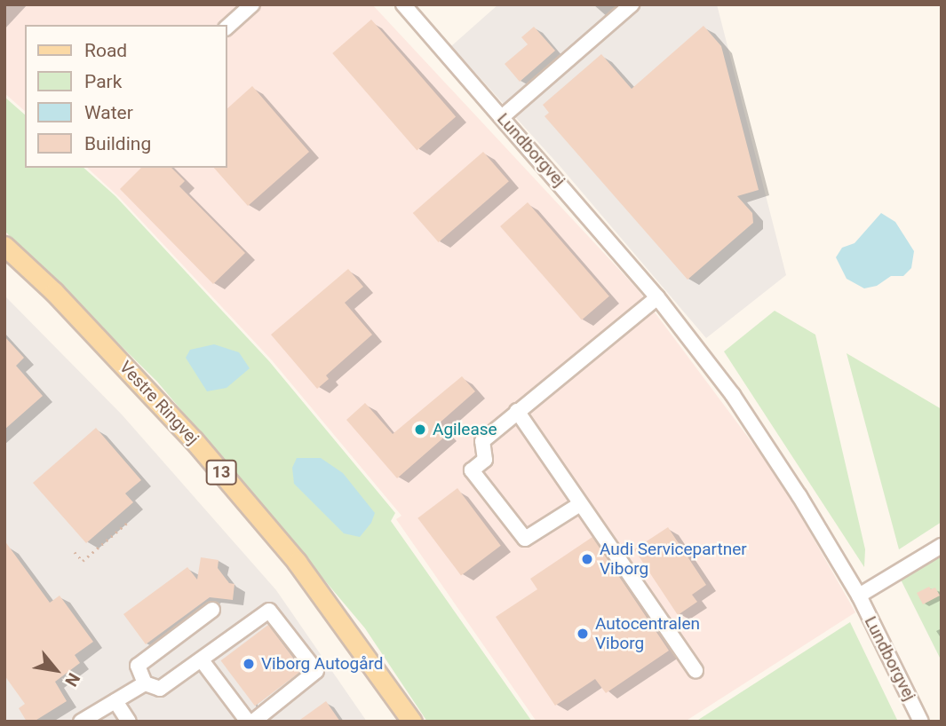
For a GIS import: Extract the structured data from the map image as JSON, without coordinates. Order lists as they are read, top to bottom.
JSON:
{
  "streets": {
    "main road": ["Vestre Ringvej", "13"],
    "street": ["Lundborgvej"]
  },
  "places": [
    "Agilease",
    "Audi Servicepartner Viborg",
    "Autocentralen Viborg",
    "Viborg Autogård"
  ],
  "legend": [
    "Road",
    "Park",
    "Water",
    "Building"
  ],
  "north": "bottom right"
}
